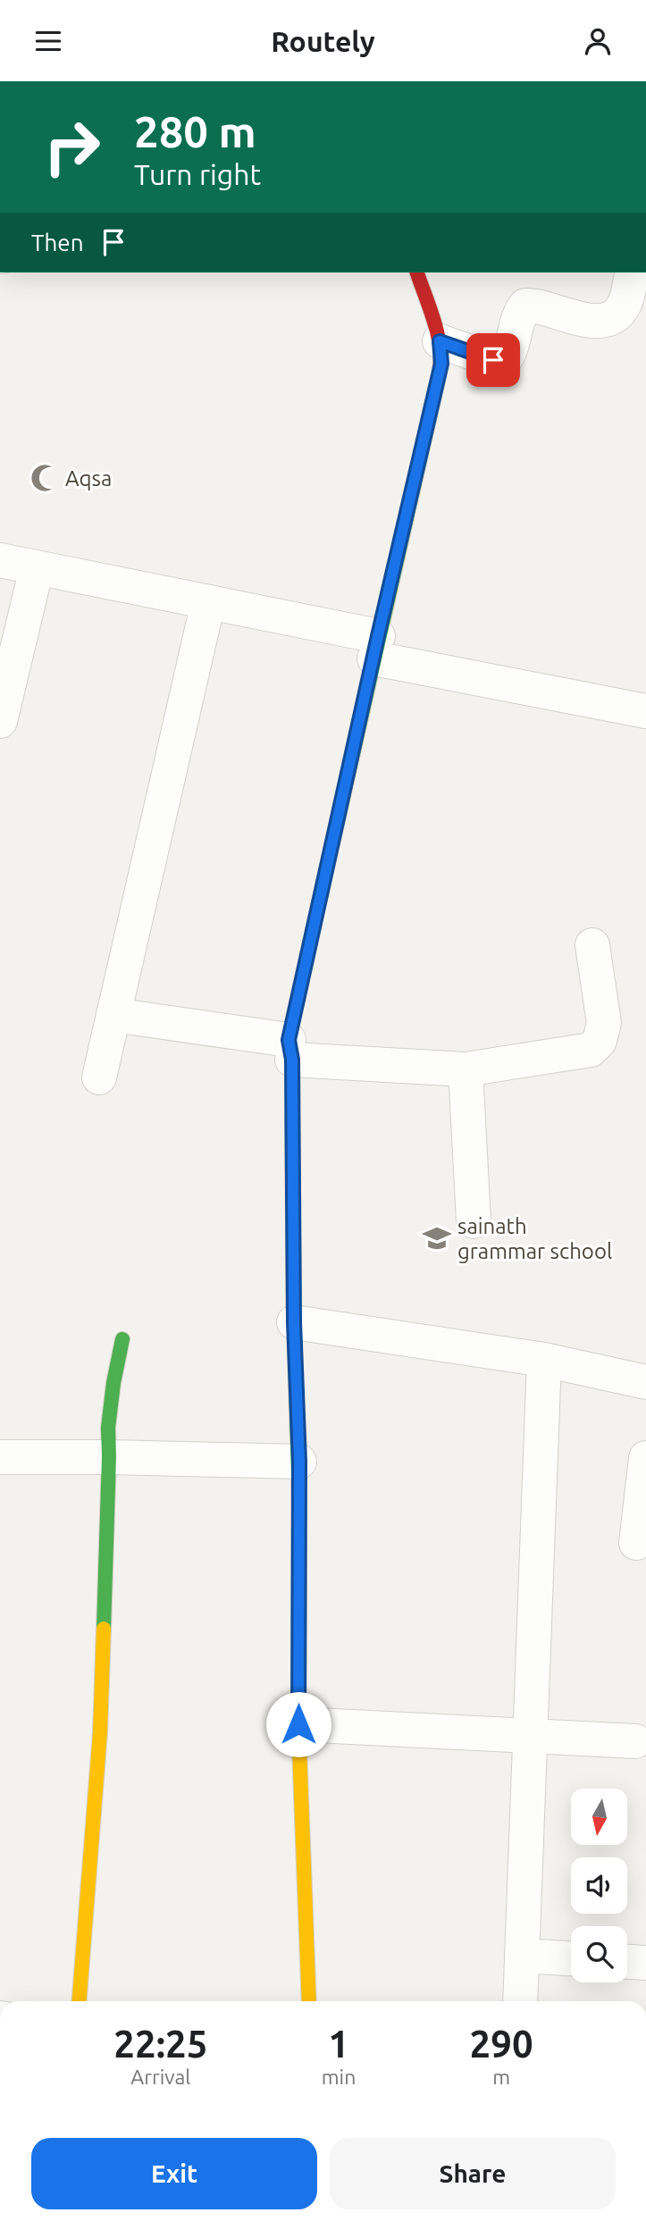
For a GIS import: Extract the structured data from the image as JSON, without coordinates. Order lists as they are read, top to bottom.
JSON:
{
  "places": {
    "mosque": ["Aqsa"],
    "school or university": ["sainath grammar school"]
  },
  "north": "bottom",
  "page": {
    "header": "Routely",
    "turn": ["280 m", "Turn right"],
    "then": "Then",
    "eta": [
      "22:25",
      "Arrival",
      "1",
      "min",
      "290",
      "m"
    ],
    "buttons": ["Exit", "Share"]
  }
}
